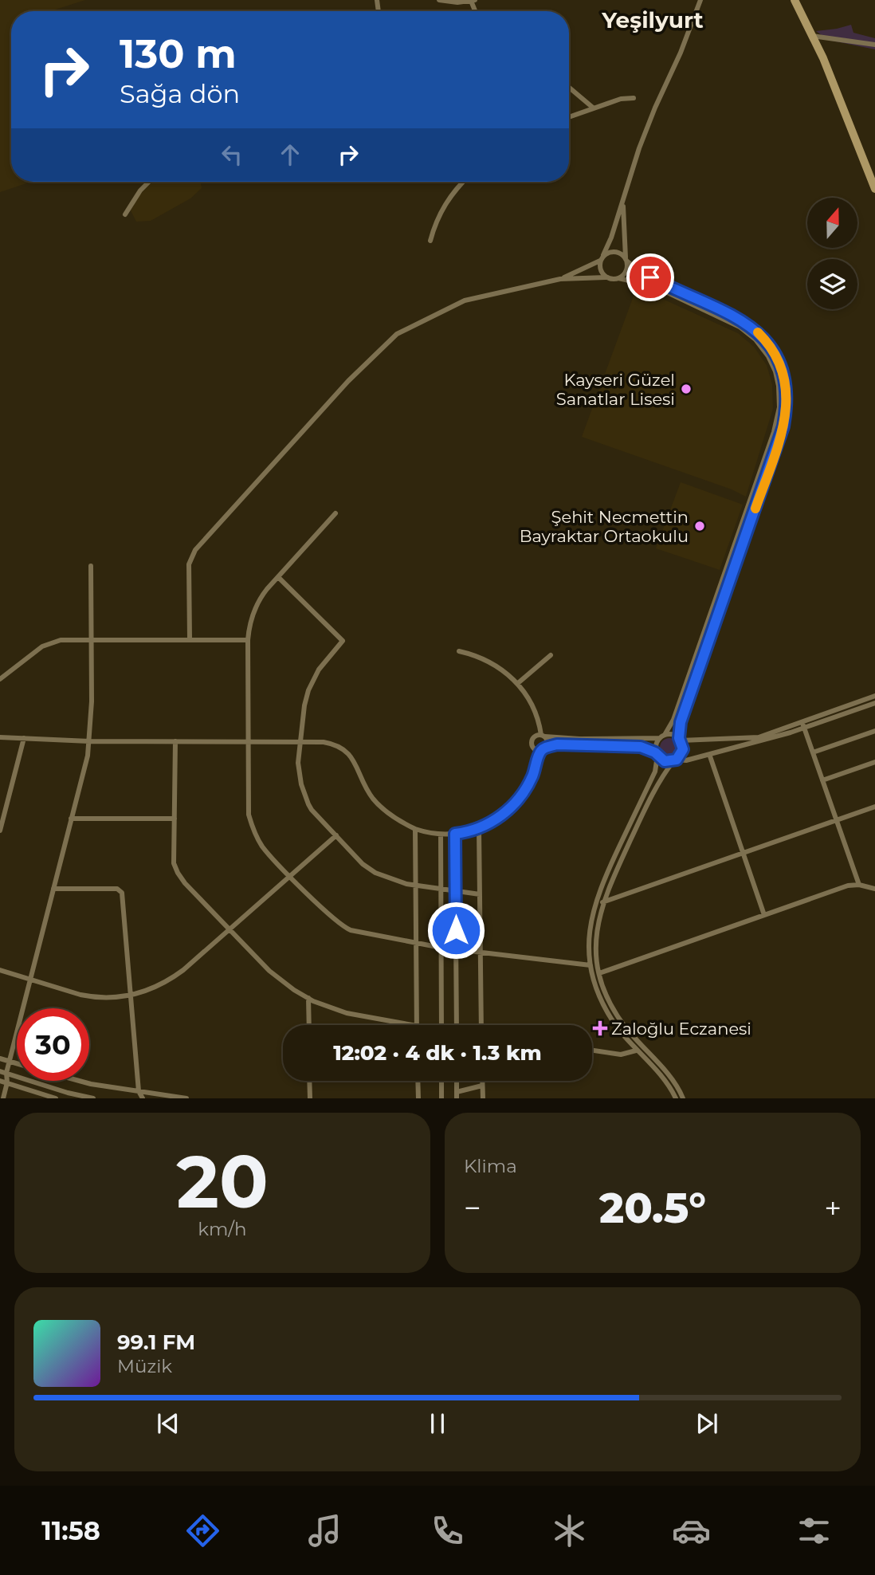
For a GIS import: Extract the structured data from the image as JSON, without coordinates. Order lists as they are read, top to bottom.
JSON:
{
  "districts": ["Yeşilyurt"],
  "places": {
    "other": ["Kayseri Güzel Sanatlar Lisesi", "Şehit Necmettin Bayraktar Ortaokulu"],
    "health": ["Zaloğlu Eczanesi"]
  },
  "north": "top",
  "page": {
    "turn": ["130 m", "Sağa dön"],
    "limit": "30",
    "trip": "12:02 · 4 dk · 1.3 km",
    "tile": [
      ["20", "km/h"],
      "Klima"
    ],
    "heat": ["−", "20.5°", "+"],
    "song": ["99.1 FM", "Müzik"],
    "tabs": "11:58"
  }
}
